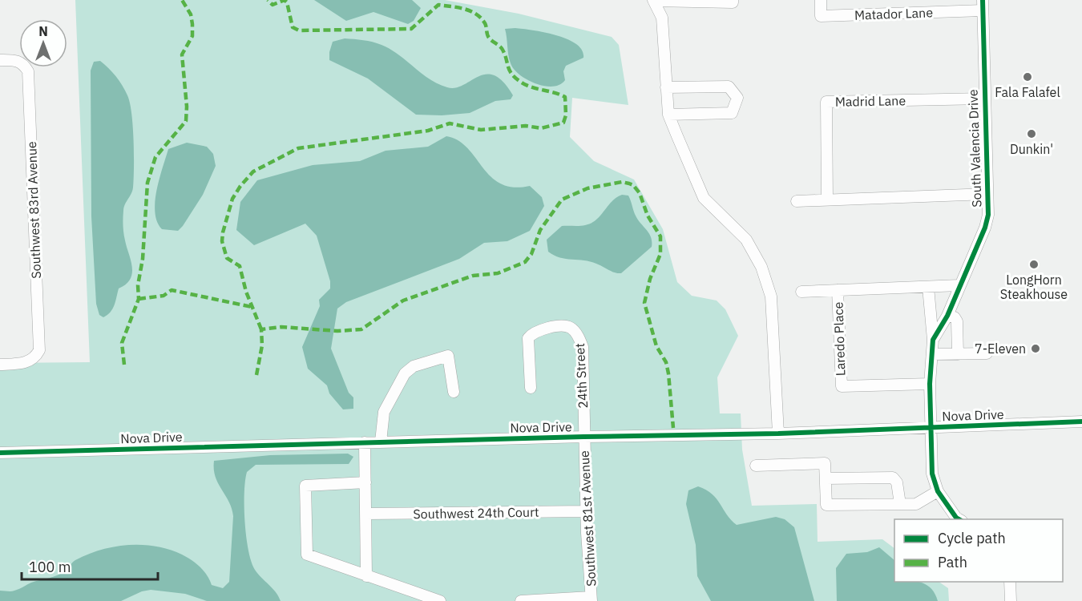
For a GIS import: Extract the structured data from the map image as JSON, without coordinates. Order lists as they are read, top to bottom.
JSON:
{
  "streets": {
    "street": [
      "Matador Lane",
      "Madrid Lane",
      "South Valencia Drive",
      "Southwest 83rd Avenue",
      "Laredo Place",
      "24th Street",
      "Nova Drive",
      "Southwest 24th Court",
      "Southwest 81st Avenue"
    ]
  },
  "crossings": [
    ["Matador Lane", "South Valencia Drive"],
    ["Madrid Lane", "South Valencia Drive"],
    ["South Valencia Drive", "Laredo Place"],
    ["South Valencia Drive", "Nova Drive"],
    ["24th Street", "Nova Drive"],
    ["24th Street", "Southwest 81st Avenue"],
    ["Nova Drive", "Southwest 81st Avenue"],
    ["Southwest 24th Court", "Southwest 81st Avenue"]
  ],
  "places": [
    "Fala Falafel",
    "Dunkin'",
    "LongHorn Steakhouse",
    "7-Eleven"
  ],
  "legend": ["Cycle path", "Path"],
  "scale_bar": "100 m",
  "north": "top"
}
